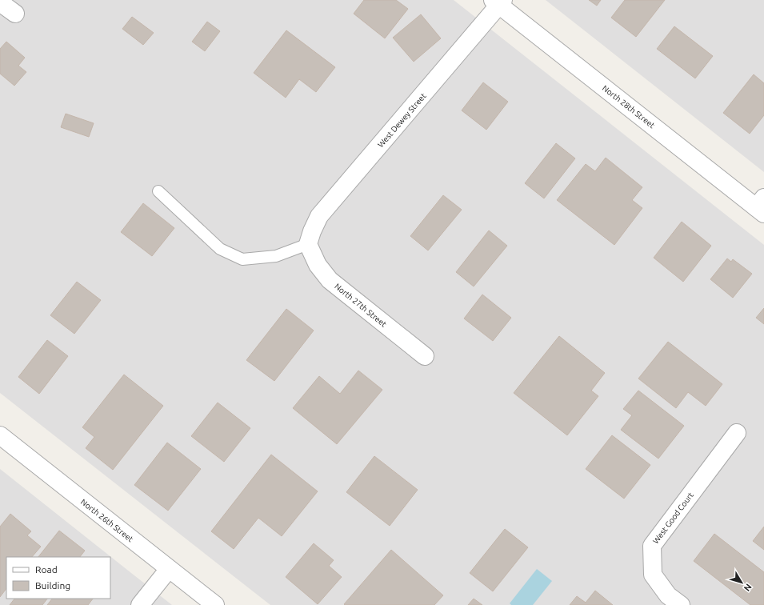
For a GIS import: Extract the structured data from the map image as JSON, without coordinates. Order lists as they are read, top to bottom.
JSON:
{
  "streets": {
    "street": [
      "North 28th Street",
      "West Dewey Street",
      "North 27th Street",
      "West Good Court",
      "North 26th Street"
    ]
  },
  "crossings": [
    ["North 28th Street", "West Dewey Street"],
    ["West Dewey Street", "North 27th Street"]
  ],
  "legend": ["Road", "Building"],
  "north": "bottom right"
}
